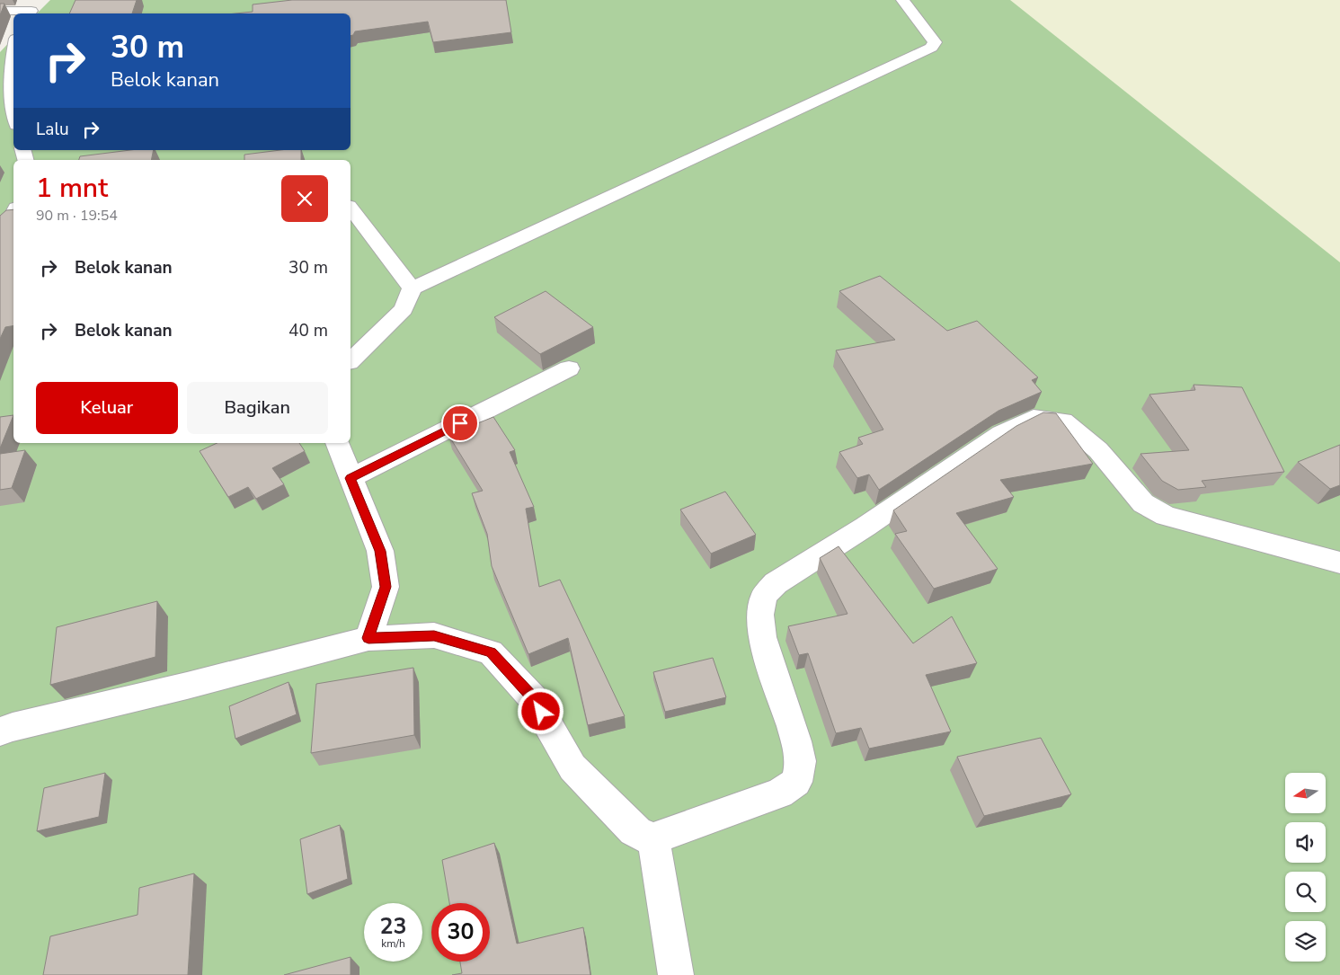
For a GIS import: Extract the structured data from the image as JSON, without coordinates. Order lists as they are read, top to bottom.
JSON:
{
  "north": "left",
  "page": {
    "turn": ["30 m", "Belok kanan"],
    "then": "Lalu",
    "heading": ["1 mnt", "90 m · 19:54"],
    "list": [
      {
        "name": "Belok kanan",
        "value": "30 m"
      },
      {
        "name": "Belok kanan",
        "value": "40 m"
      }
    ],
    "buttons": ["Keluar", "Bagikan"],
    "speed": "23 km/h",
    "limit": "30"
  }
}
